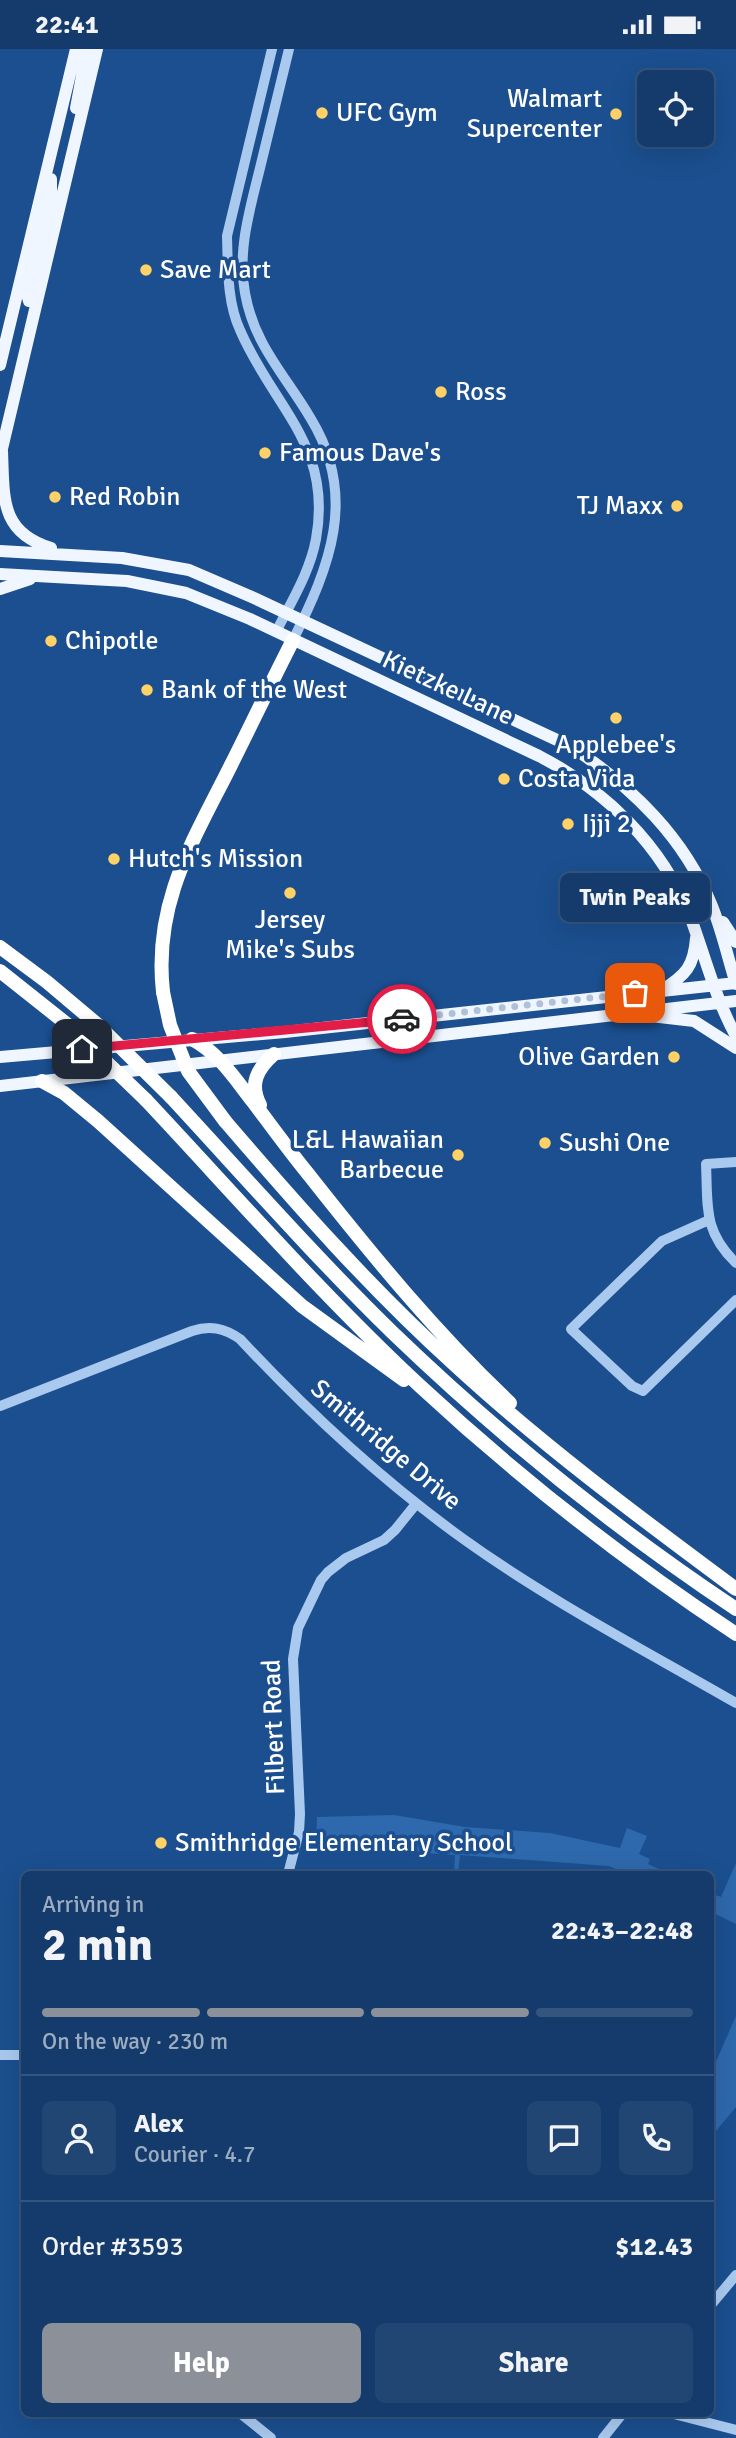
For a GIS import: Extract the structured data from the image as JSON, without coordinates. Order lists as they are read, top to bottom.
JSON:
{
  "streets": {
    "main road": ["Kietzke Lane"],
    "street": ["Smithridge Drive", "Filbert Road"]
  },
  "crossings": [
    ["Smithridge Drive", "Filbert Road"]
  ],
  "places": [
    "UFC Gym",
    "Walmart Supercenter",
    "Save Mart",
    "Ross",
    "Famous Dave's",
    "Red Robin",
    "TJ Maxx",
    "Chipotle",
    "Bank of the West",
    "Applebee's",
    "Costa Vida",
    "Ijji 2",
    "Hutch's Mission",
    "Jersey Mike's Subs",
    "Twin Peaks",
    "Olive Garden",
    "Sushi One",
    "L&L Hawaiian Barbecue",
    "Smithridge Elementary School"
  ],
  "page": {
    "status": "22:41",
    "bubble": "Twin Peaks",
    "heading": ["2 min", "Arriving in", "22:43–22:48"],
    "panel": [
      "Alex",
      "Courier · 4.7",
      "Order #3593",
      "$12.43"
    ],
    "bar": "On the way · 230 m",
    "buttons": ["Help", "Share"]
  }
}
